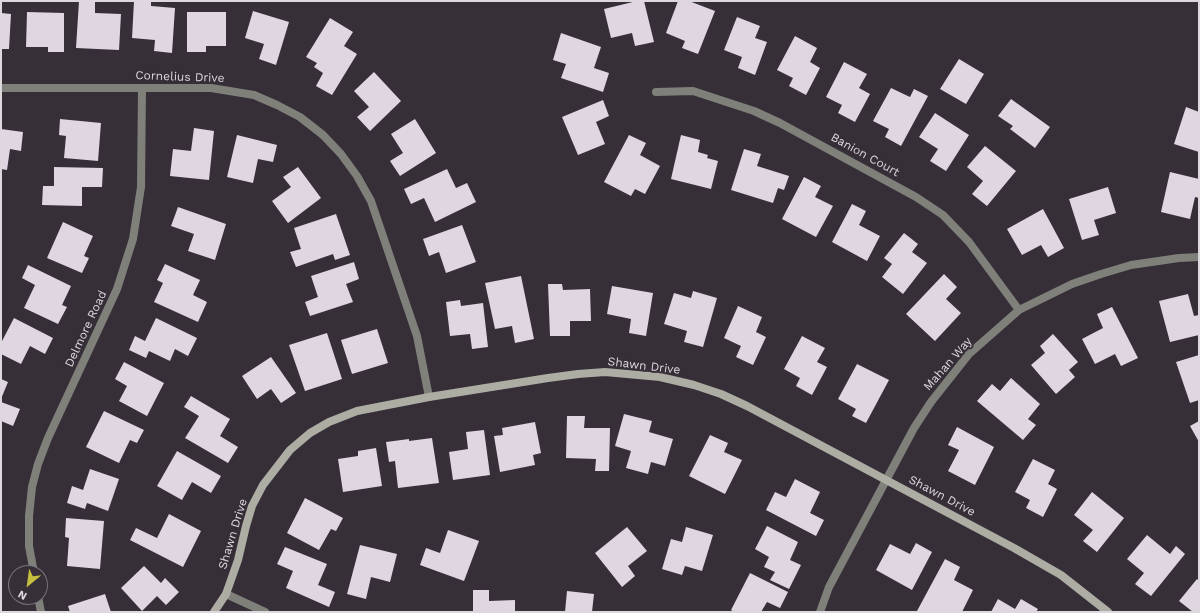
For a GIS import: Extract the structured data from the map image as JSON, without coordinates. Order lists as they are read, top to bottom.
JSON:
{
  "streets": {
    "street": [
      "Cornelius Drive",
      "Banion Court",
      "Delmore Road",
      "Mahan Way",
      "Shawn Drive"
    ]
  },
  "crossings": [
    ["Cornelius Drive", "Delmore Road"],
    ["Cornelius Drive", "Shawn Drive"],
    ["Banion Court", "Mahan Way"],
    ["Mahan Way", "Shawn Drive"]
  ],
  "north": "bottom left"
}
